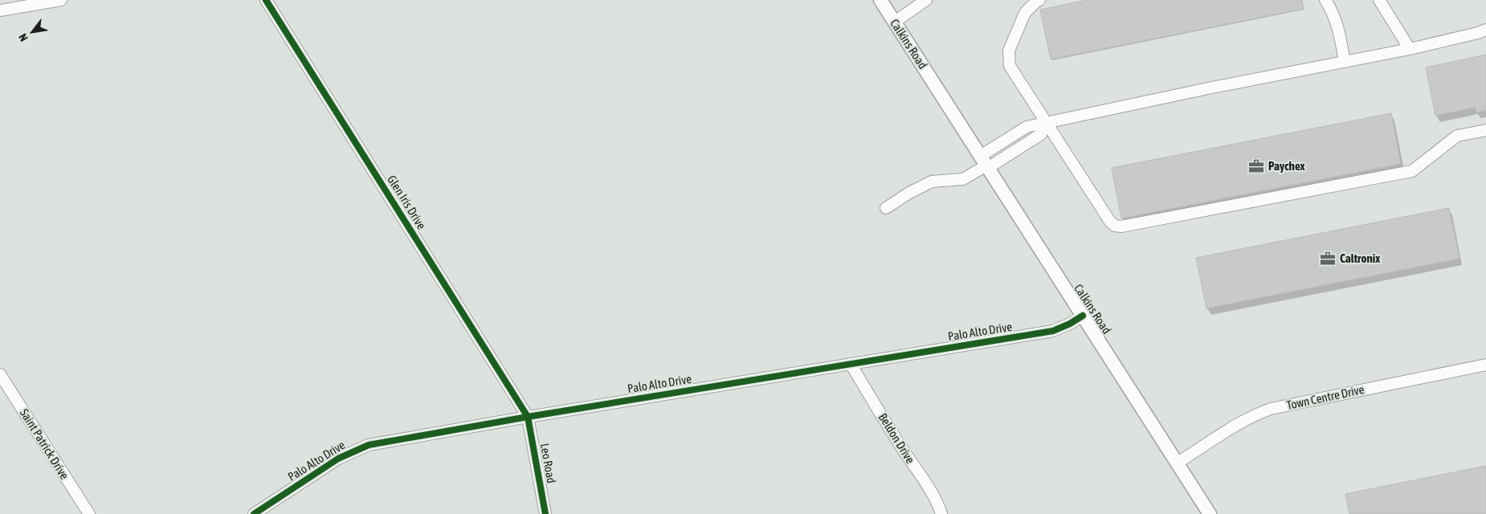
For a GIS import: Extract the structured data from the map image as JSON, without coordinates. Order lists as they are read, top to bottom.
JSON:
{
  "streets": {
    "main road": ["Calkins Road"],
    "street": [
      "Glen Iris Drive",
      "Palo Alto Drive",
      "Town Centre Drive",
      "Beldon Drive",
      "Saint Patrick Drive",
      "Leo Road"
    ]
  },
  "crossings": [
    ["Calkins Road", "Palo Alto Drive"],
    ["Calkins Road", "Town Centre Drive"],
    ["Glen Iris Drive", "Palo Alto Drive"],
    ["Glen Iris Drive", "Leo Road"],
    ["Palo Alto Drive", "Beldon Drive"],
    ["Palo Alto Drive", "Leo Road"]
  ],
  "places": {
    "office": ["Paychex", "Caltronix"]
  },
  "north": "bottom left"
}
